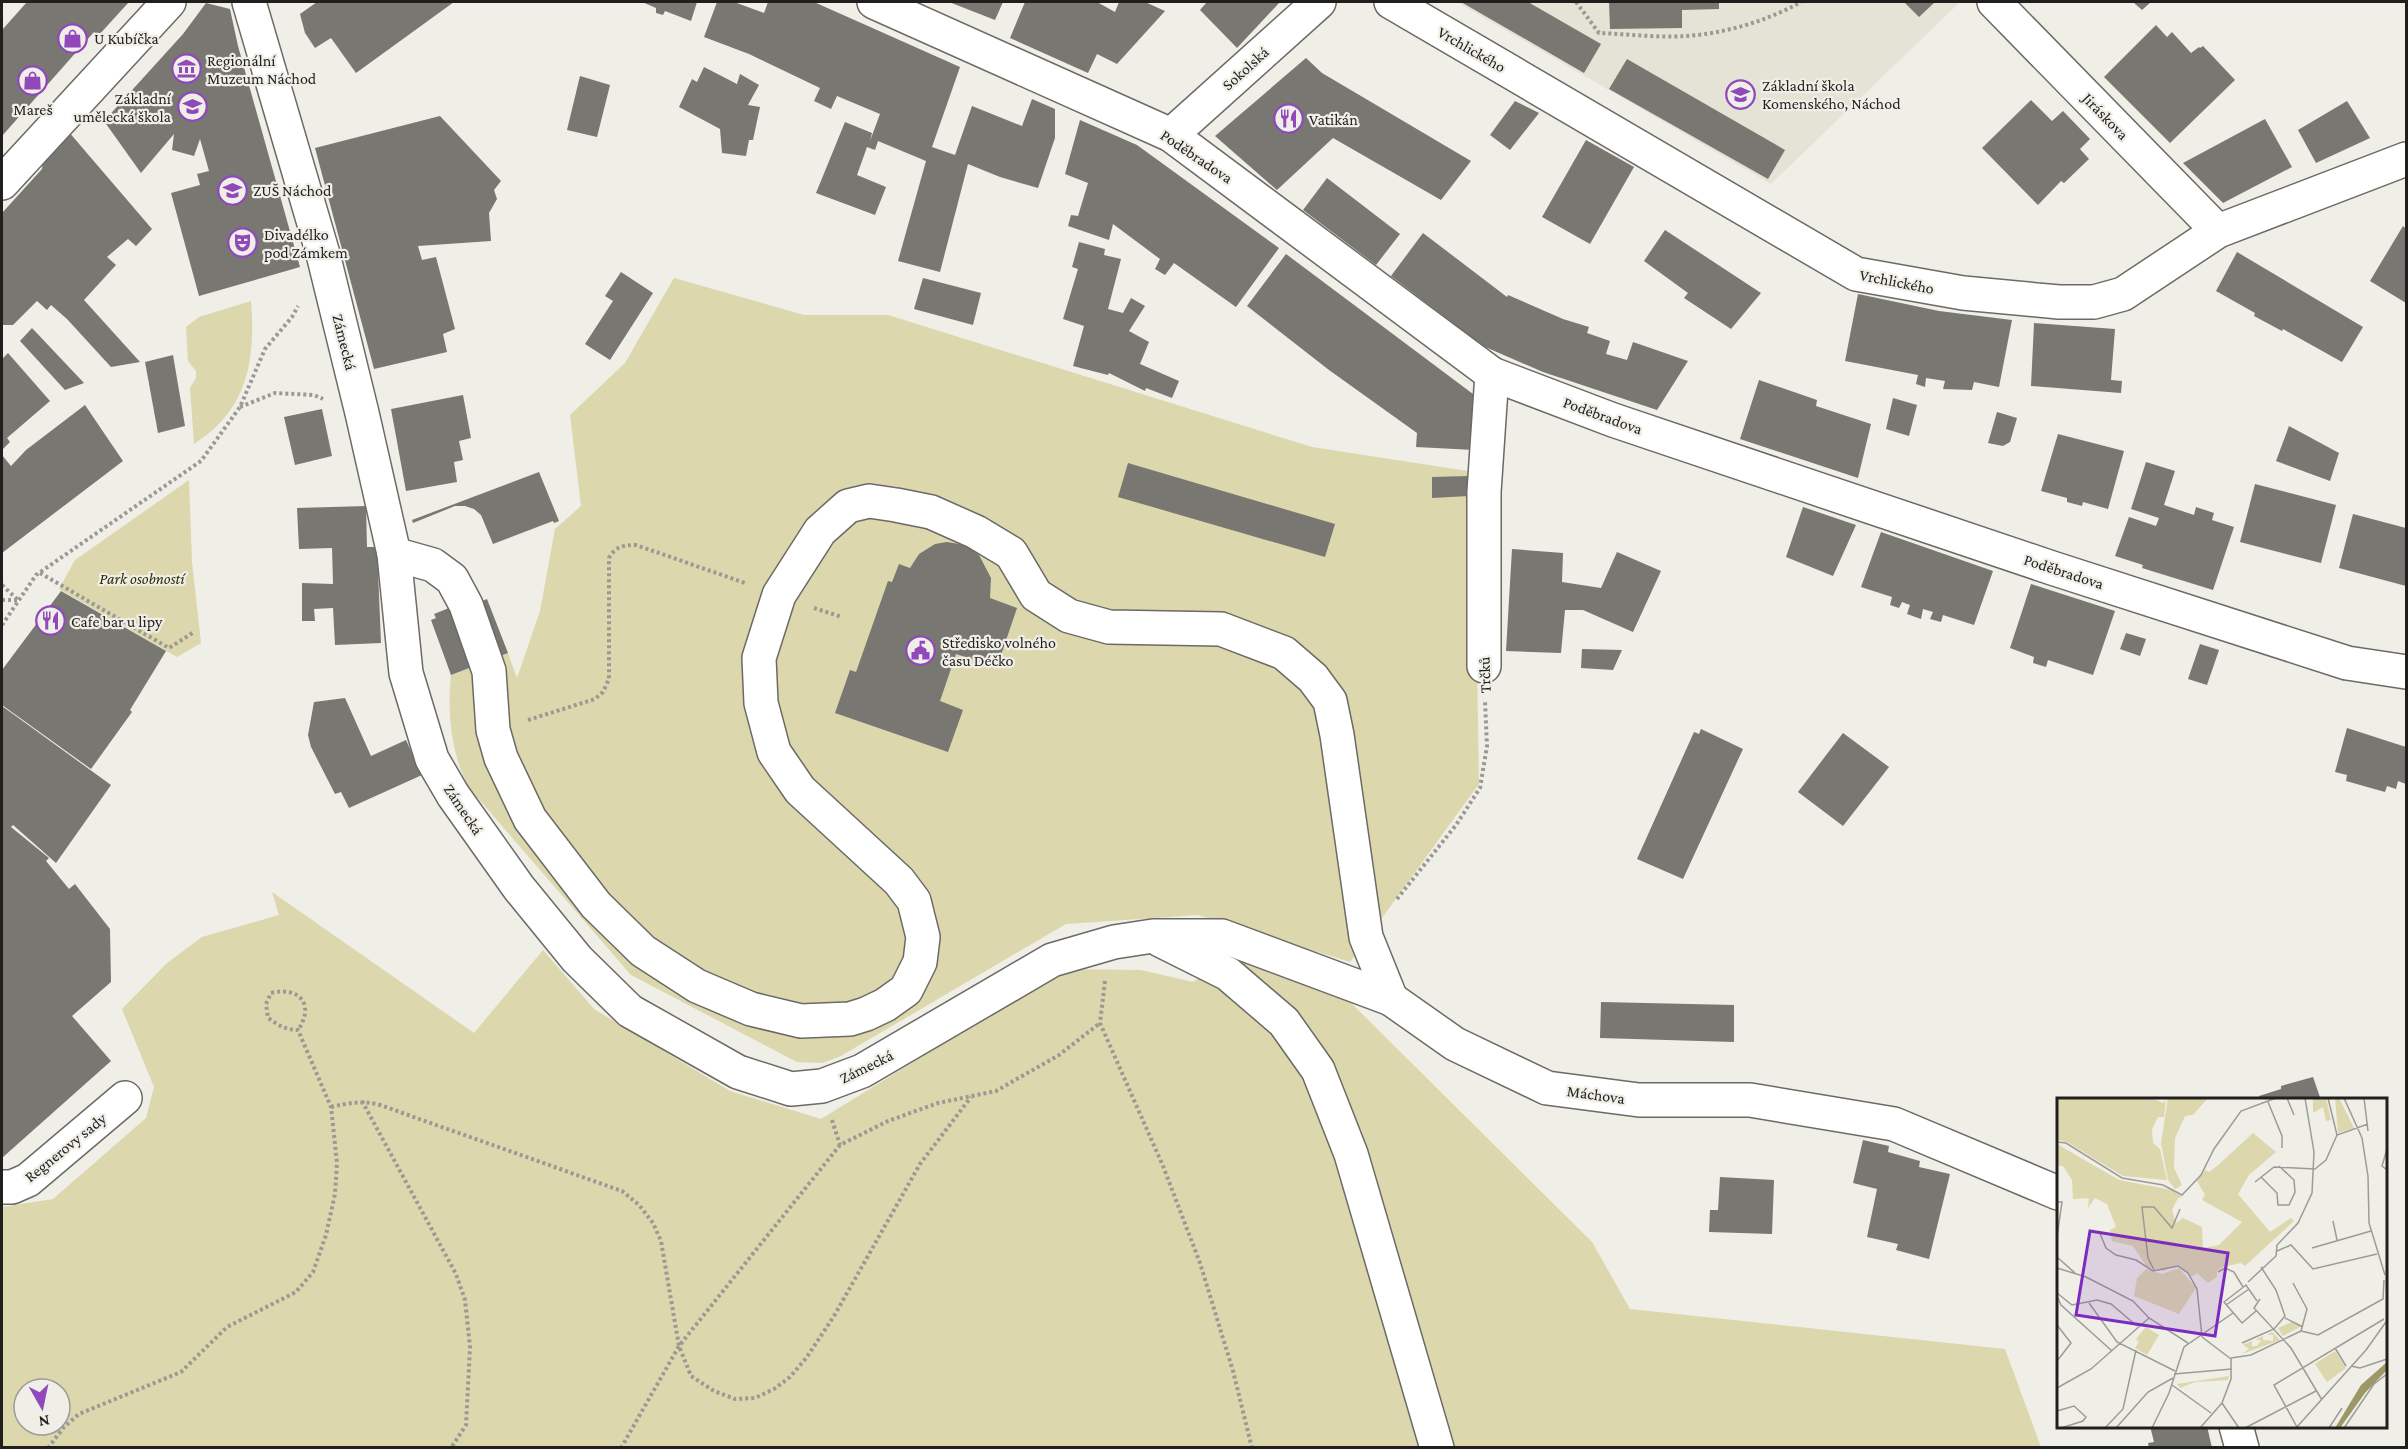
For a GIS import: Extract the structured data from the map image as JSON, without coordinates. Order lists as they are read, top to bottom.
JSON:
{
  "streets": {
    "street": [
      "Vrchlického",
      "Sokolská",
      "Jiráskova",
      "Poděbradova",
      "Zámecká",
      "Trčků",
      "Máchova",
      "Regnerovy sady"
    ]
  },
  "crossings": [
    ["Vrchlického", "Jiráskova"],
    ["Sokolská", "Poděbradova"],
    ["Poděbradova", "Trčků"],
    ["Zámecká", "Máchova"]
  ],
  "parks": ["Park osobností"],
  "places": {
    "shop": ["U Kubíčka", "Mareš"],
    "museum": ["Regionální Muzeum Náchod"],
    "school or university": ["Základní škola Komenského, Náchod", "Základní umělecká škola", "ZUŠ Náchod"],
    "restaurant": ["Vatikán", "Cafe bar u lipy"],
    "theatre": ["Divadélko pod Zámkem"],
    "public building": ["Středisko volného času Déčko"]
  },
  "north": "bottom"
}
